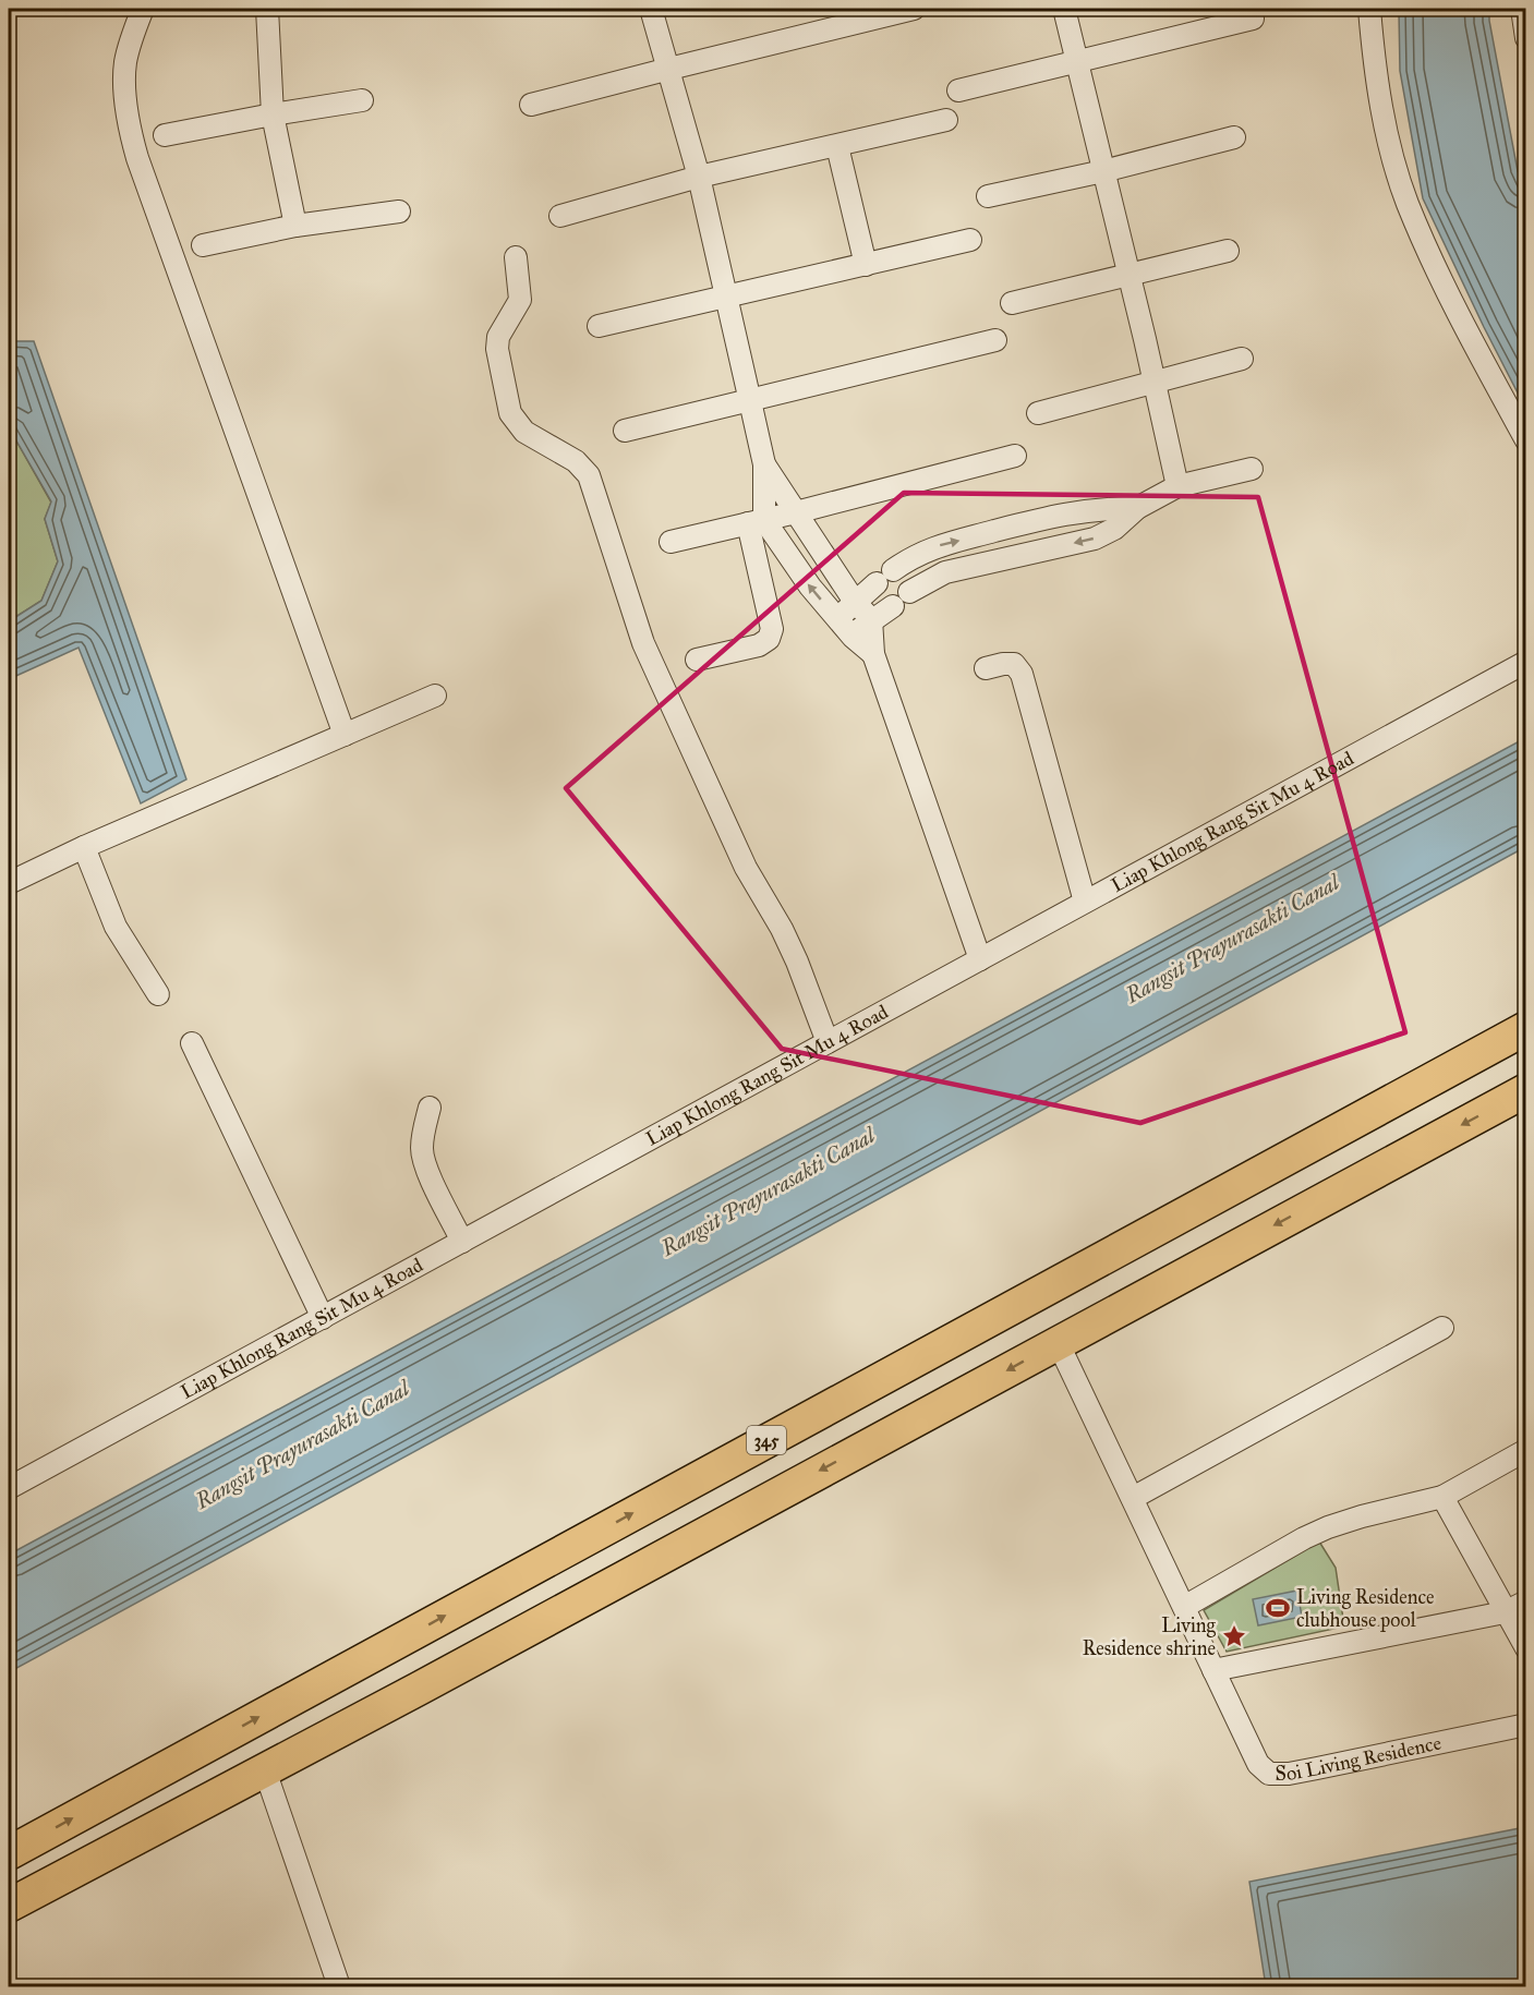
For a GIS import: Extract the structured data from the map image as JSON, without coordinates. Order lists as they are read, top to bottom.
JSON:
{
  "streets": {
    "main road": ["345"],
    "street": ["Liap Khlong Rang Sit Mu 4 Road", "Soi Living Residence"]
  },
  "water": ["Rangsit Prayurasakti Canal"],
  "places": {
    "sports": ["Living Residence clubhouse pool"],
    "place": ["Living Residence shrine"]
  }
}
